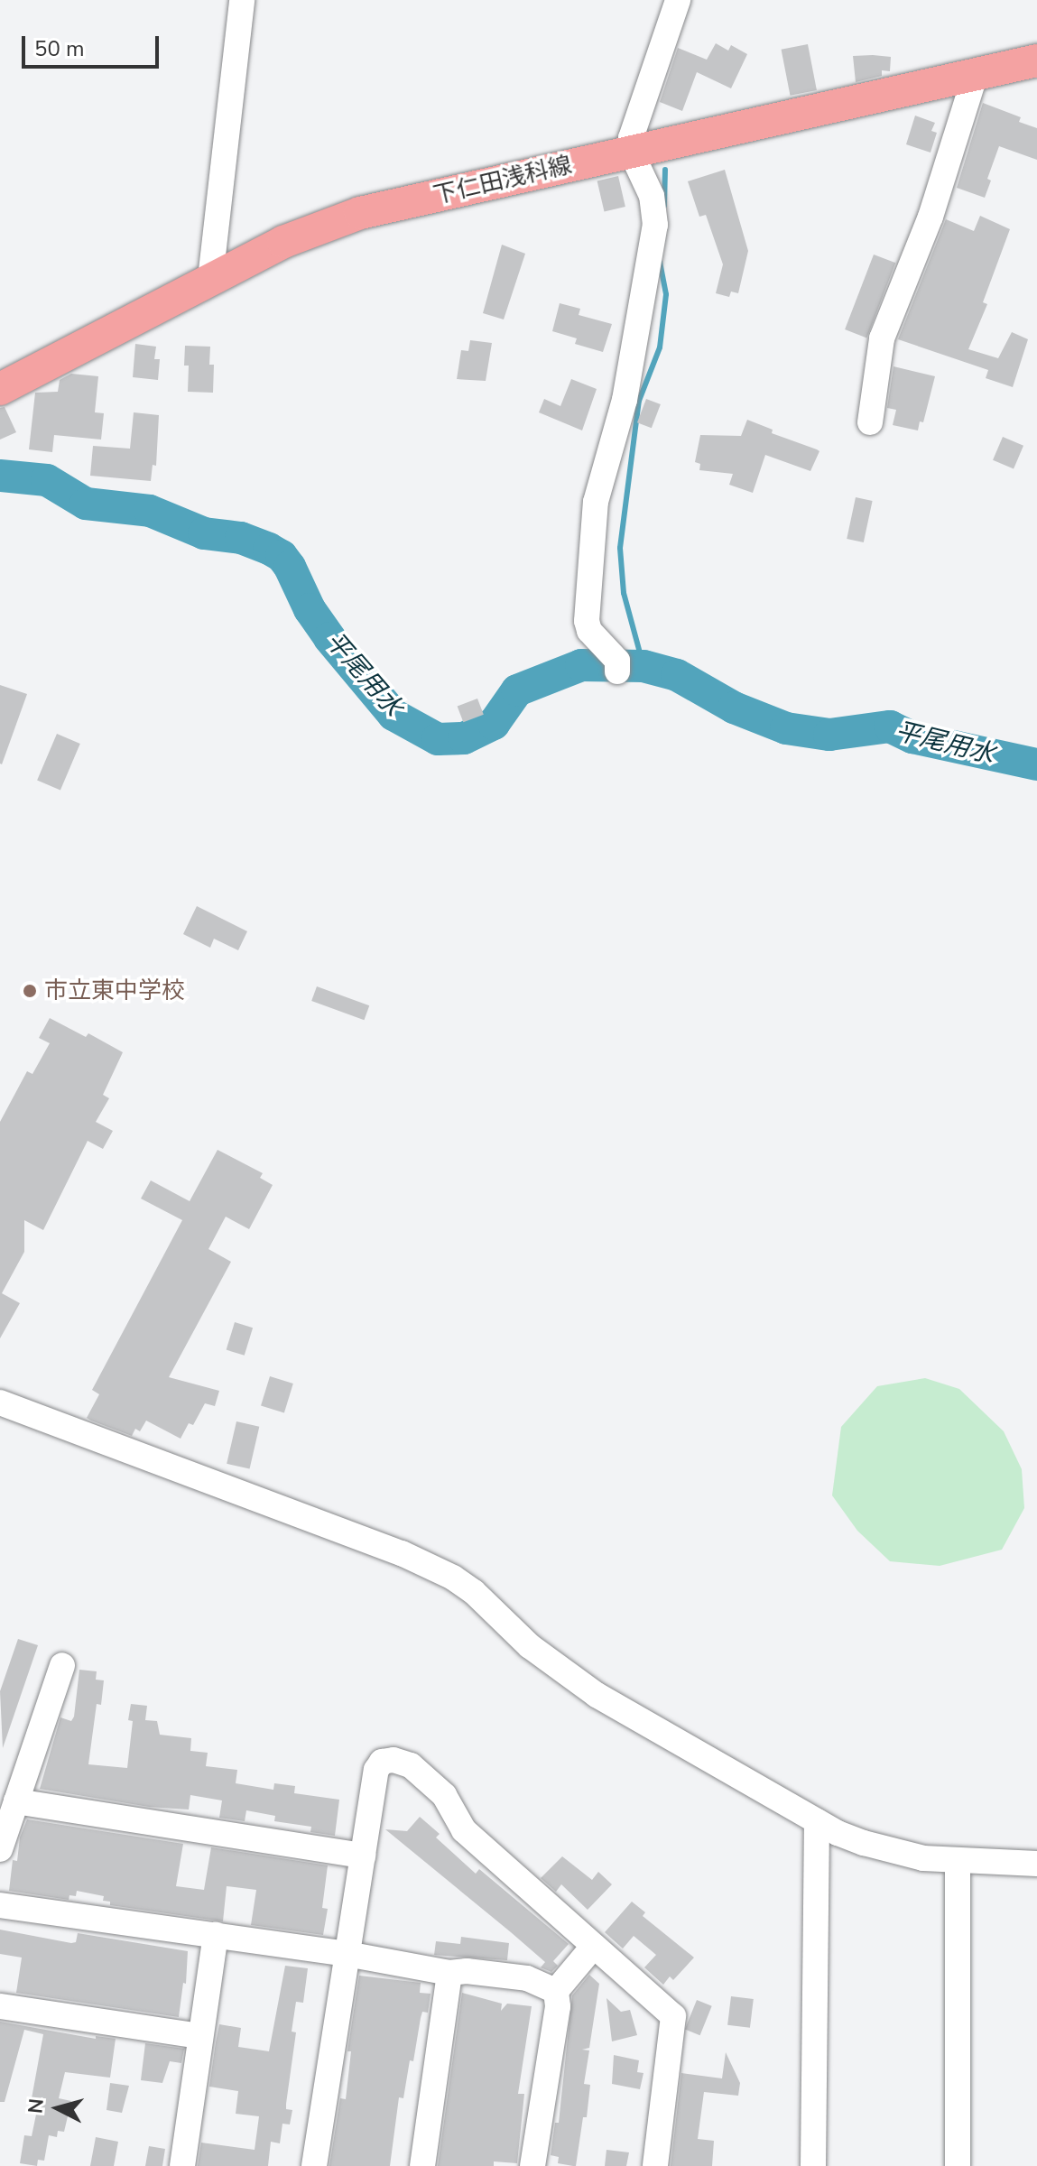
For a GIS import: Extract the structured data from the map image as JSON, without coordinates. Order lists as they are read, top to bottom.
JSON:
{
  "streets": {
    "main road": ["下仁田浅科線"]
  },
  "water": ["平尾用水"],
  "places": ["市立東中学校"],
  "scale_bar": "50 m",
  "north": "left"
}
